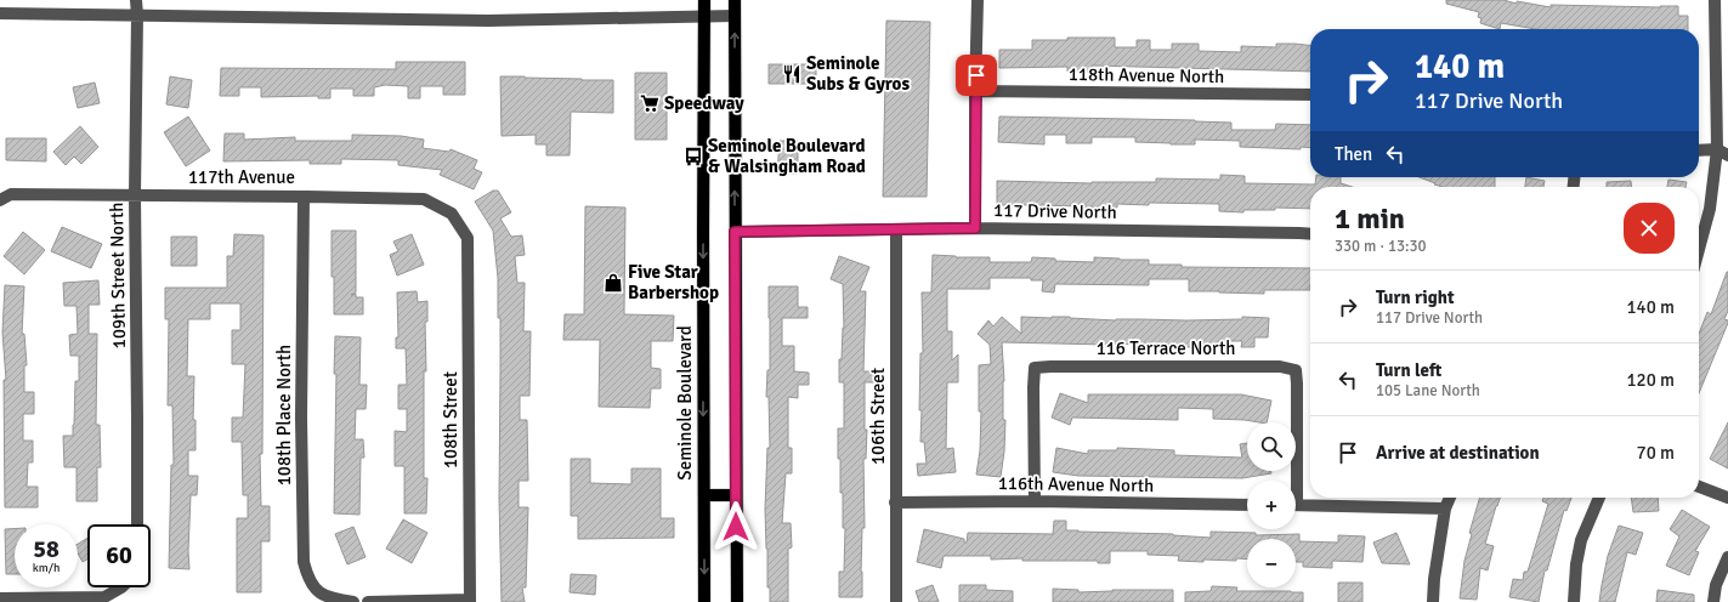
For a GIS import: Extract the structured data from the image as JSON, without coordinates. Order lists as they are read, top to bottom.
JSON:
{
  "streets": {
    "main road": ["Seminole Boulevard"],
    "street": [
      "118th Avenue North",
      "117th Avenue",
      "117 Drive North",
      "109th Street North",
      "116 Terrace North",
      "108th Place North",
      "106th Street",
      "108th Street",
      "116th Avenue North"
    ]
  },
  "crossings": [
    ["117th Avenue", "109th Street North"],
    ["117th Avenue", "108th Place North"],
    ["117th Avenue", "108th Street"],
    ["117 Drive North", "106th Street"],
    ["116 Terrace North", "116th Avenue North"],
    ["106th Street", "116th Avenue North"]
  ],
  "places": {
    "restaurant": ["Seminole Subs & Gyros"],
    "supermarket": ["Speedway"],
    "bus stop": ["Seminole Boulevard & Walsingham Road"],
    "shop": ["Five Star Barbershop"]
  },
  "page": {
    "turn": ["140 m", "117 Drive North"],
    "then": "Then",
    "heading": ["1 min", "330 m · 13:30"],
    "list": [
      {
        "name": "Turn right",
        "note": "117 Drive North",
        "value": "140 m"
      },
      {
        "name": "Turn left",
        "note": "105 Lane North",
        "value": "120 m"
      },
      {
        "name": "Arrive at destination",
        "value": "70 m"
      }
    ],
    "map_buttons": ["+", "−"],
    "speed": "58 km/h",
    "limit": "60"
  }
}
